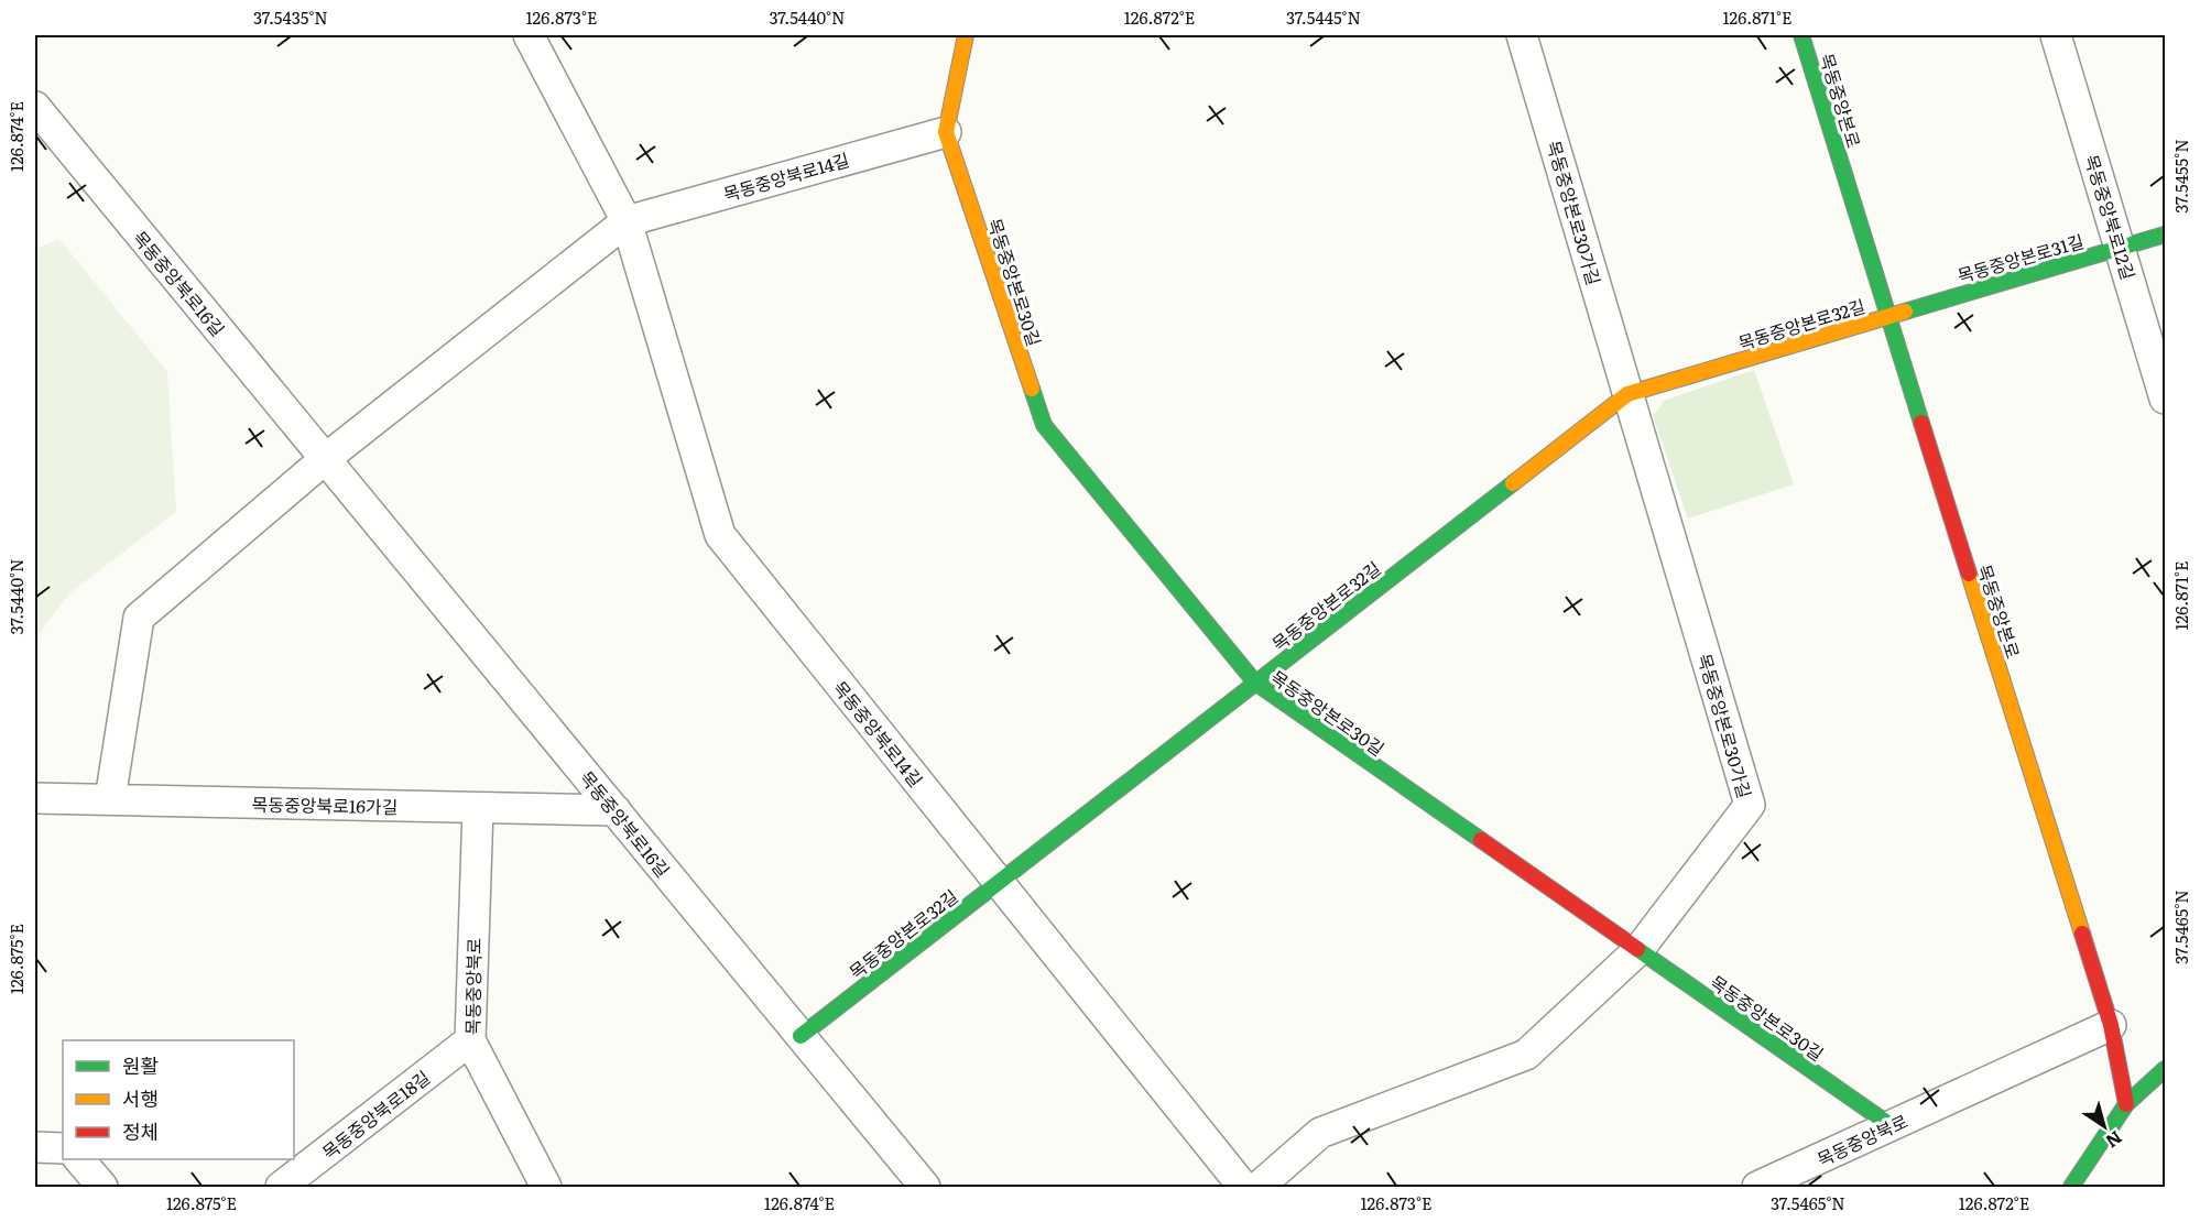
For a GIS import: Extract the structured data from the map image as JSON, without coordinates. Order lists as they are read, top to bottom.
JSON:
{
  "streets": {
    "street": [
      "목동중앙본로",
      "목동중앙북로14길",
      "목동중앙본로30가길",
      "목동중앙북로12길",
      "목동중앙본로31길",
      "목동중앙본로30길",
      "목동중앙북로16길",
      "목동중앙본로32길",
      "목동중앙북로16가길",
      "목동중앙북로",
      "목동중앙북로18길"
    ]
  },
  "crossings": [
    ["목동중앙본로", "목동중앙본로31길"],
    ["목동중앙본로", "목동중앙본로32길"],
    ["목동중앙본로", "목동중앙북로"],
    ["목동중앙북로14길", "목동중앙본로30길"],
    ["목동중앙북로14길", "목동중앙본로32길"],
    ["목동중앙본로30가길", "목동중앙본로30길"],
    ["목동중앙본로30가길", "목동중앙본로32길"],
    ["목동중앙북로12길", "목동중앙본로31길"],
    ["목동중앙본로31길", "목동중앙본로32길"],
    ["목동중앙본로30길", "목동중앙본로32길"],
    ["목동중앙본로30길", "목동중앙북로"],
    ["목동중앙북로16길", "목동중앙본로32길"],
    ["목동중앙북로16길", "목동중앙북로16가길"],
    ["목동중앙북로16가길", "목동중앙북로"],
    ["목동중앙북로", "목동중앙북로18길"]
  ],
  "legend": ["원활", "서행", "정체"],
  "north": "bottom right",
  "coordinates": [
    "37.5435°N",
    "126.873°E",
    "37.5440°N",
    "126.872°E",
    "37.5445°N",
    "126.871°E",
    "126.874°E",
    "37.5455°N",
    "37.5465°N",
    "126.875°E"
  ]
}
